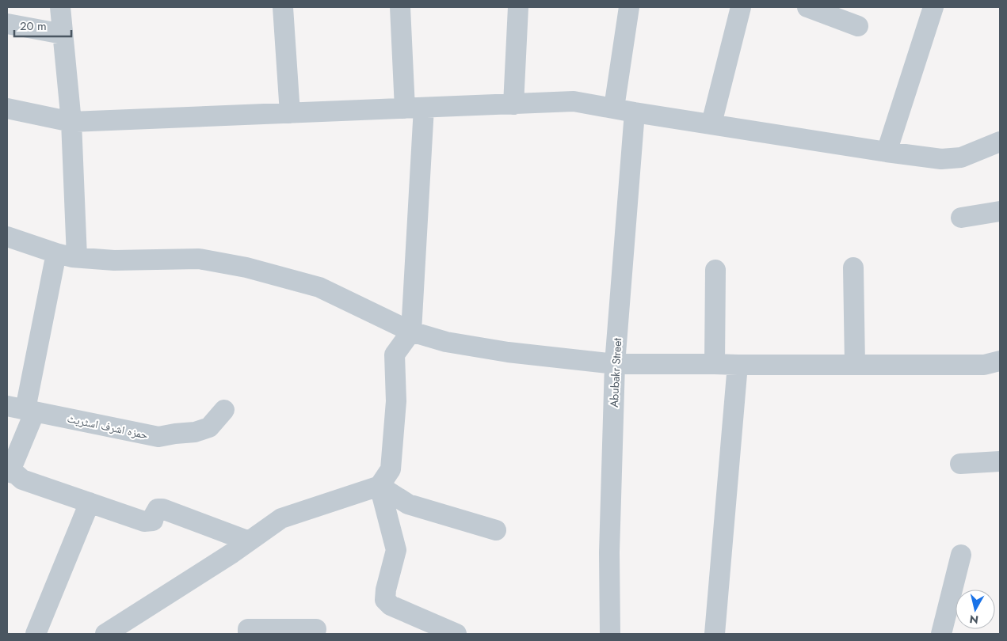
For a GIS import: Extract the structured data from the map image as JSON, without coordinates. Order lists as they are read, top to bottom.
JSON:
{
  "streets": {
    "street": ["Abubakr Street", "حمزہ اشرف اسٹریٹ"]
  },
  "scale_bar": "20 m",
  "north": "bottom"
}
